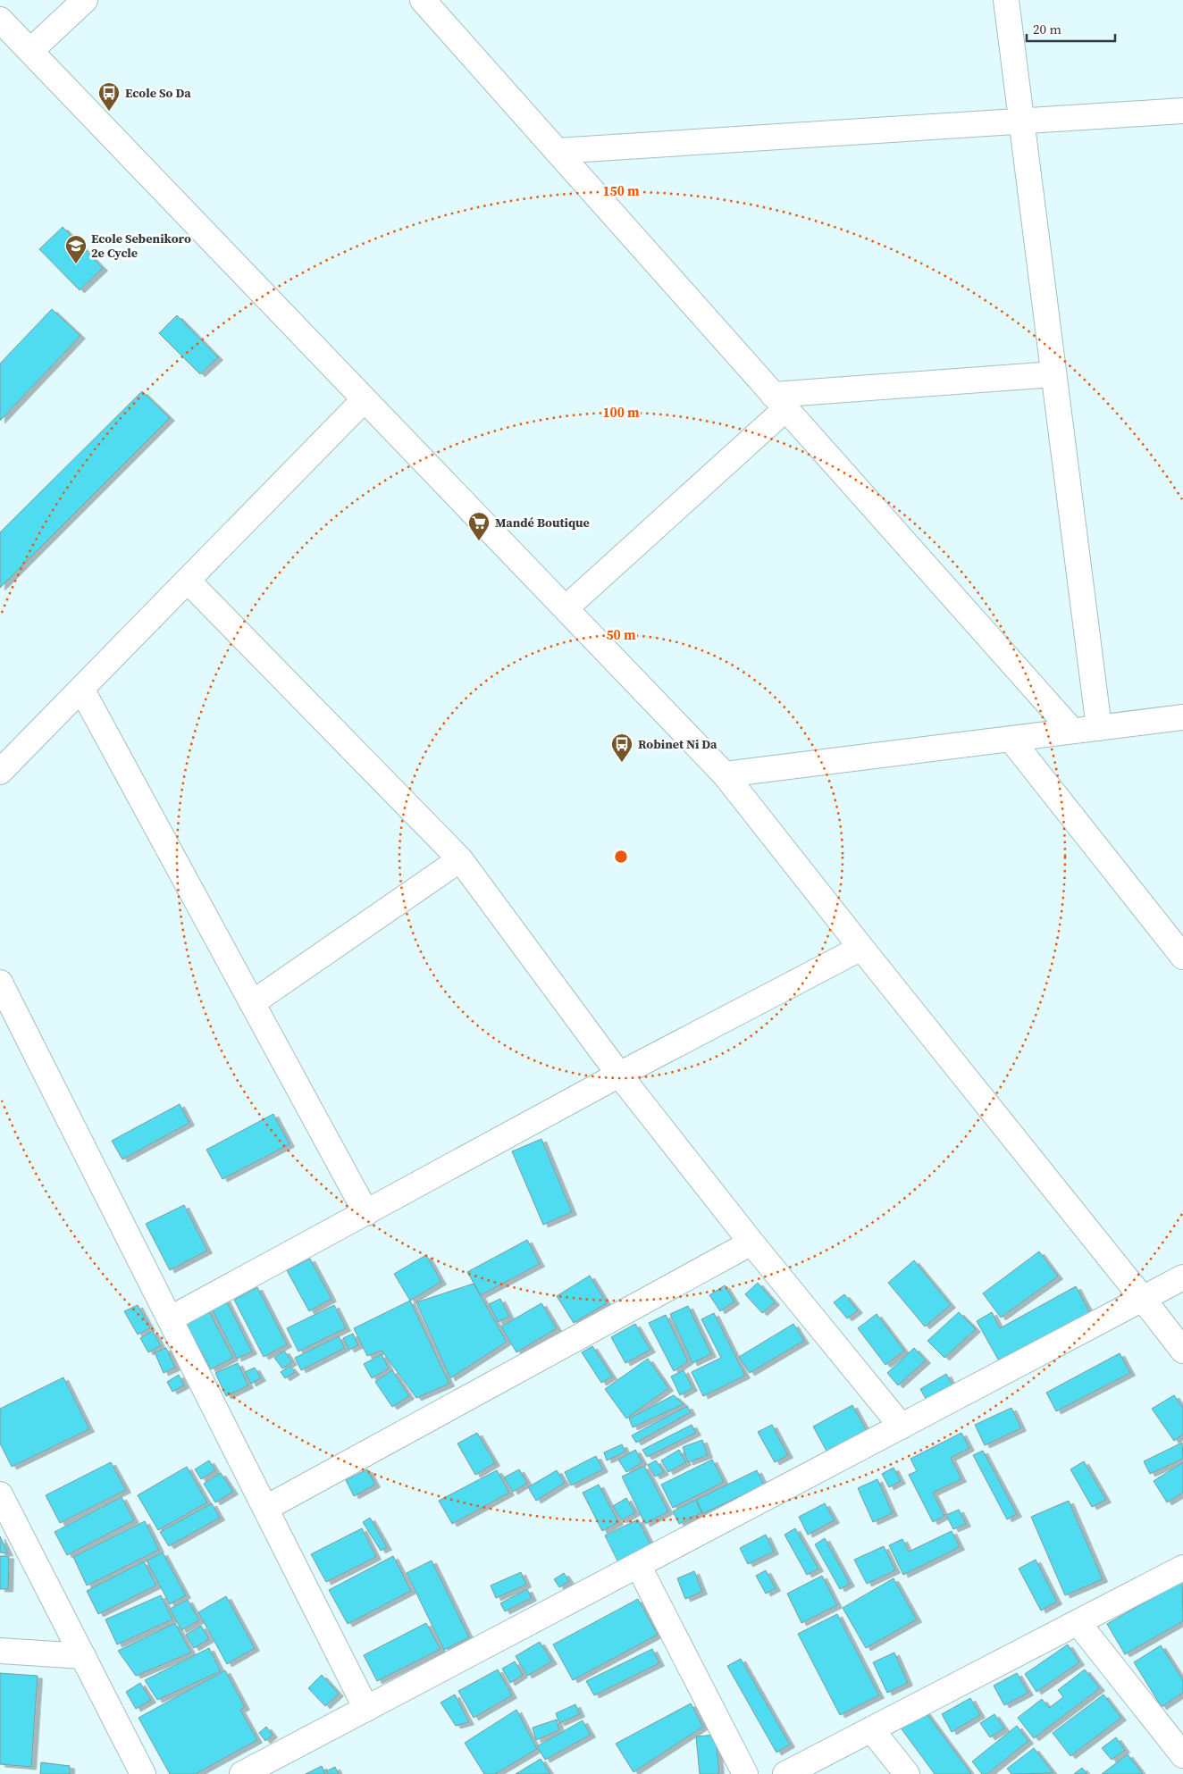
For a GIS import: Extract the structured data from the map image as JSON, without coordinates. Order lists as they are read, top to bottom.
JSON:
{
  "places": {
    "bus stop": ["Ecole So Da", "Robinet Ni Da"],
    "school or university": ["Ecole Sebenikoro 2e Cycle"],
    "supermarket": ["Mandé Boutique"]
  },
  "scale_bar": "20 m",
  "rings": ["150 m", "100 m", "50 m"]
}
